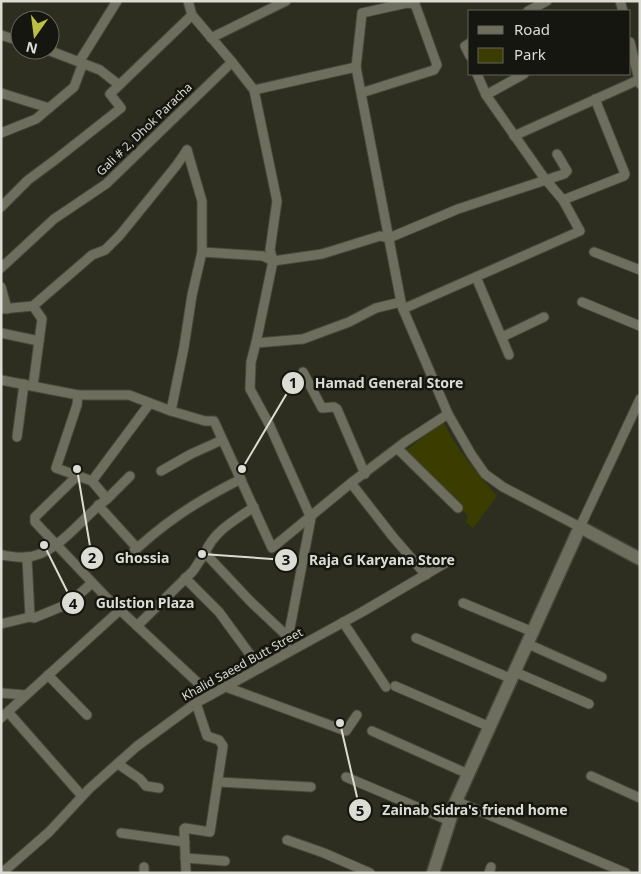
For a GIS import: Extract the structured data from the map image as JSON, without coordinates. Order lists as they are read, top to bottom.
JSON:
{
  "streets": {
    "street": ["Gali # 2, Dhok Paracha", "Khalid Saeed Butt Street"]
  },
  "places": [
    "Ghossia",
    "Hamad General Store",
    "Gulstion Plaza",
    "Raja G Karyana Store",
    "Zainab Sidra's friend home"
  ],
  "legend": ["Road", "Park"],
  "north": "bottom"
}
